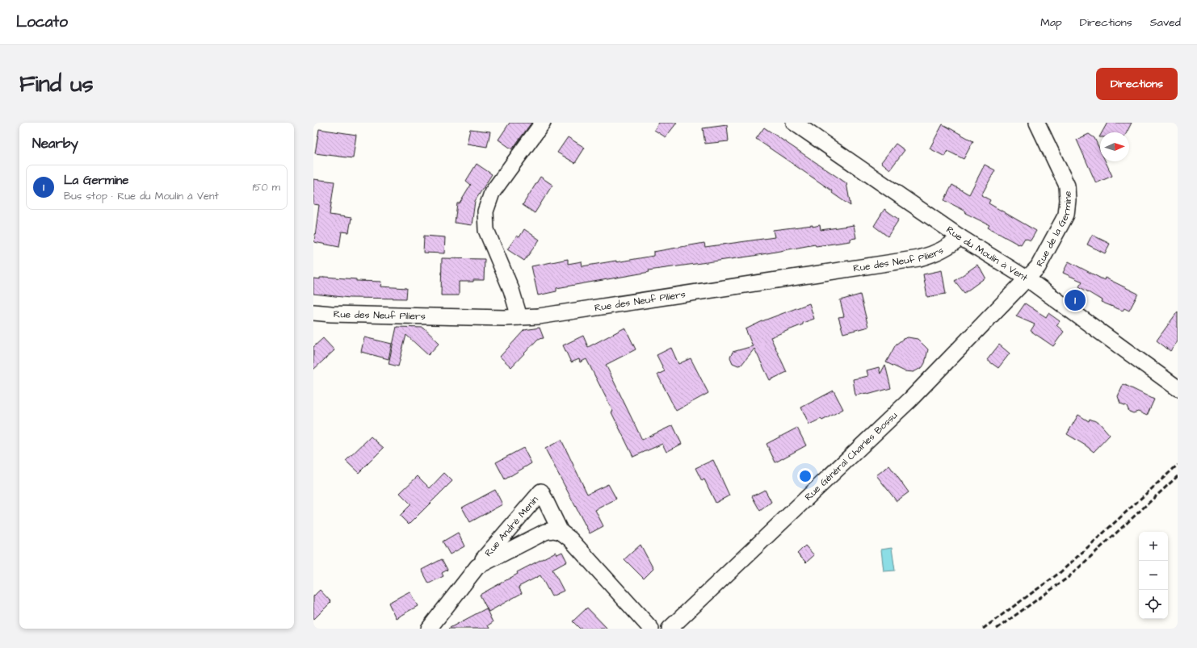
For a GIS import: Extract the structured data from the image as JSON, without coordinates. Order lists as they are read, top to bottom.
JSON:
{
  "streets": {
    "street": [
      "Rue de la Germine",
      "Rue du Moulin à Vent",
      "Rue des Neuf Piliers",
      "Rue Général Charles Bossu",
      "Rue André Menin"
    ]
  },
  "crossings": [
    ["Rue de la Germine", "Rue du Moulin à Vent"],
    ["Rue de la Germine", "Rue Général Charles Bossu"],
    ["Rue du Moulin à Vent", "Rue des Neuf Piliers"],
    ["Rue du Moulin à Vent", "Rue Général Charles Bossu"]
  ],
  "north": "right",
  "page": {
    "header": "Locato",
    "nav": ["Map", "Directions", "Saved"],
    "buttons": "Directions",
    "title": "Find us",
    "heading": "Nearby",
    "list": [
      {
        "mark": "1",
        "name": "La Germine",
        "note": "Bus stop · Rue du Moulin à Vent",
        "value": "150 m"
      }
    ],
    "pins": "1",
    "map_buttons": ["+", "−"]
  }
}
